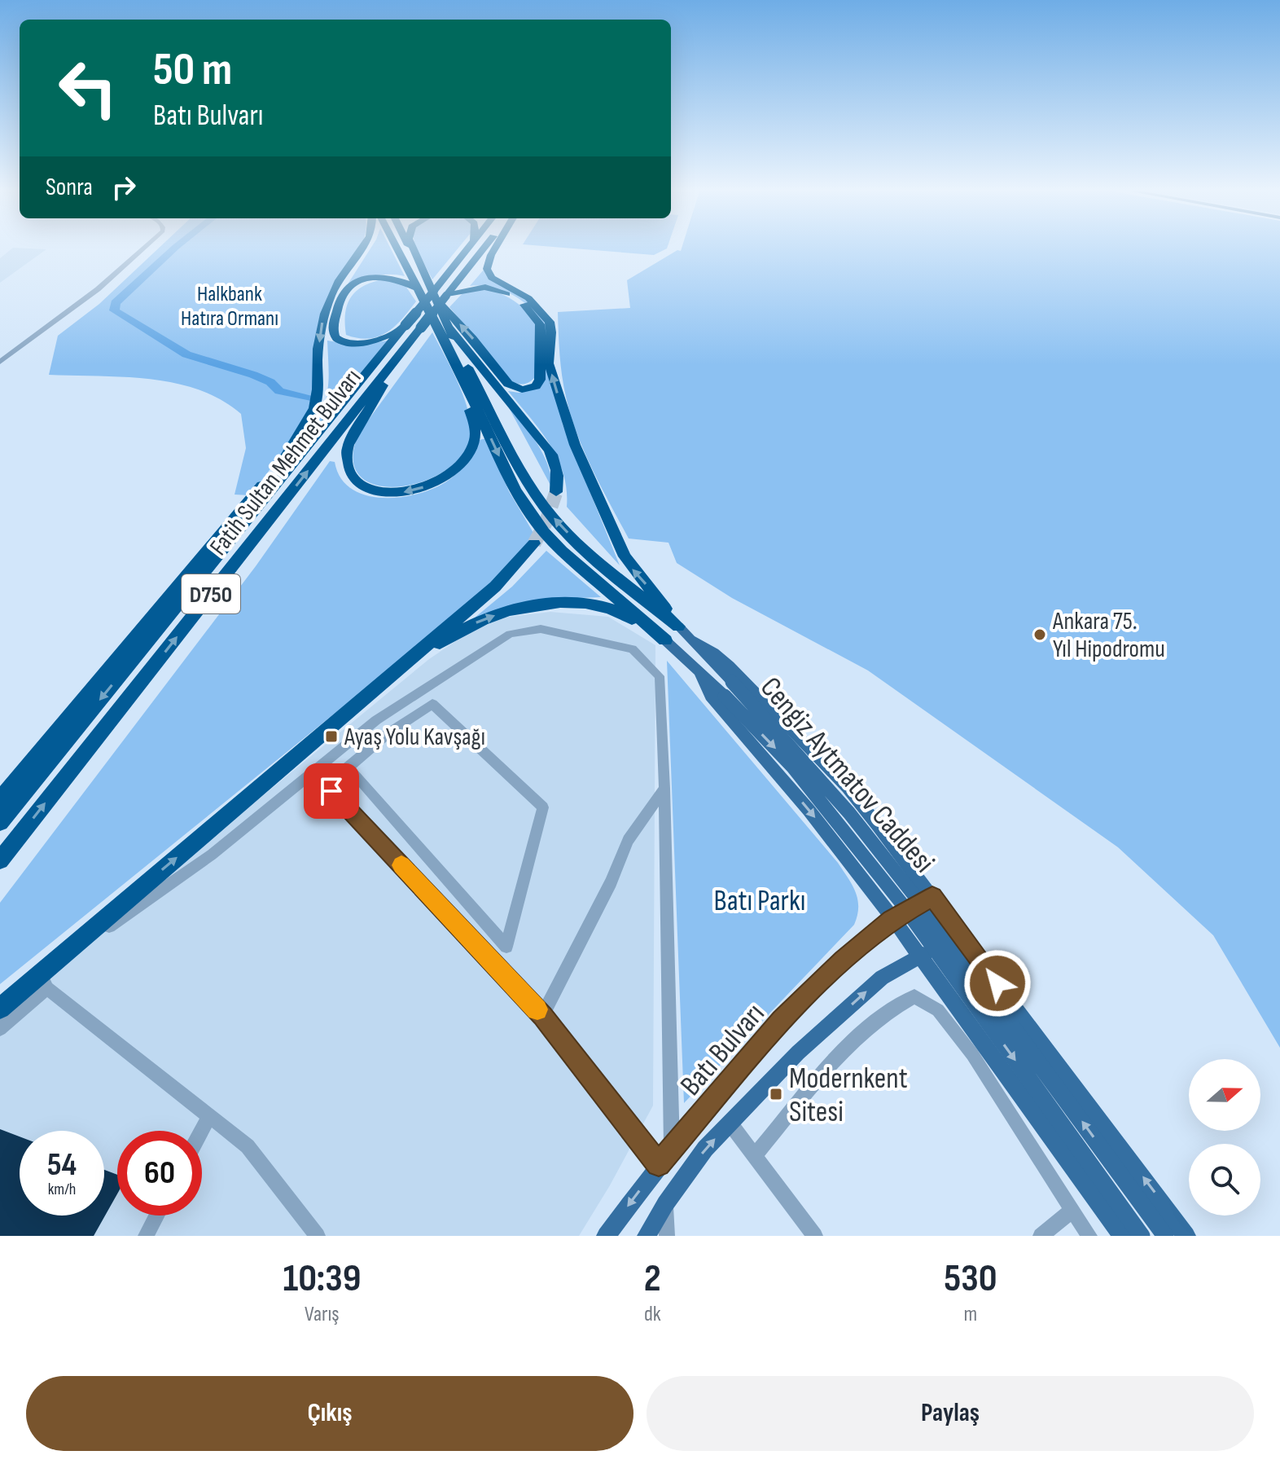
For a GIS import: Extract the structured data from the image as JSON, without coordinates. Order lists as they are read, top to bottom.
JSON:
{
  "streets": {
    "highway": ["Fatih Sultan Mehmet Bulvarı", "D750", "Cengiz Aytmatov Caddesi"],
    "main road": ["Batı Bulvarı"]
  },
  "crossings": [
    ["Fatih Sultan Mehmet Bulvarı", "Cengiz Aytmatov Caddesi"],
    ["Cengiz Aytmatov Caddesi", "Batı Bulvarı"]
  ],
  "parks": ["Halkbank Hatıra Ormanı", "Batı Parkı"],
  "places": {
    "other": ["Ankara 75. Yıl Hipodromu"],
    "transit": ["Ayaş Yolu Kavşağı", "Modernkent Sitesi"]
  },
  "north": "right",
  "page": {
    "turn": ["50 m", "Batı Bulvarı"],
    "then": "Sonra",
    "speed": "54 km/h",
    "limit": "60",
    "eta": [
      "10:39",
      "Varış",
      "2",
      "dk",
      "530",
      "m"
    ],
    "buttons": ["Çıkış", "Paylaş"]
  }
}
